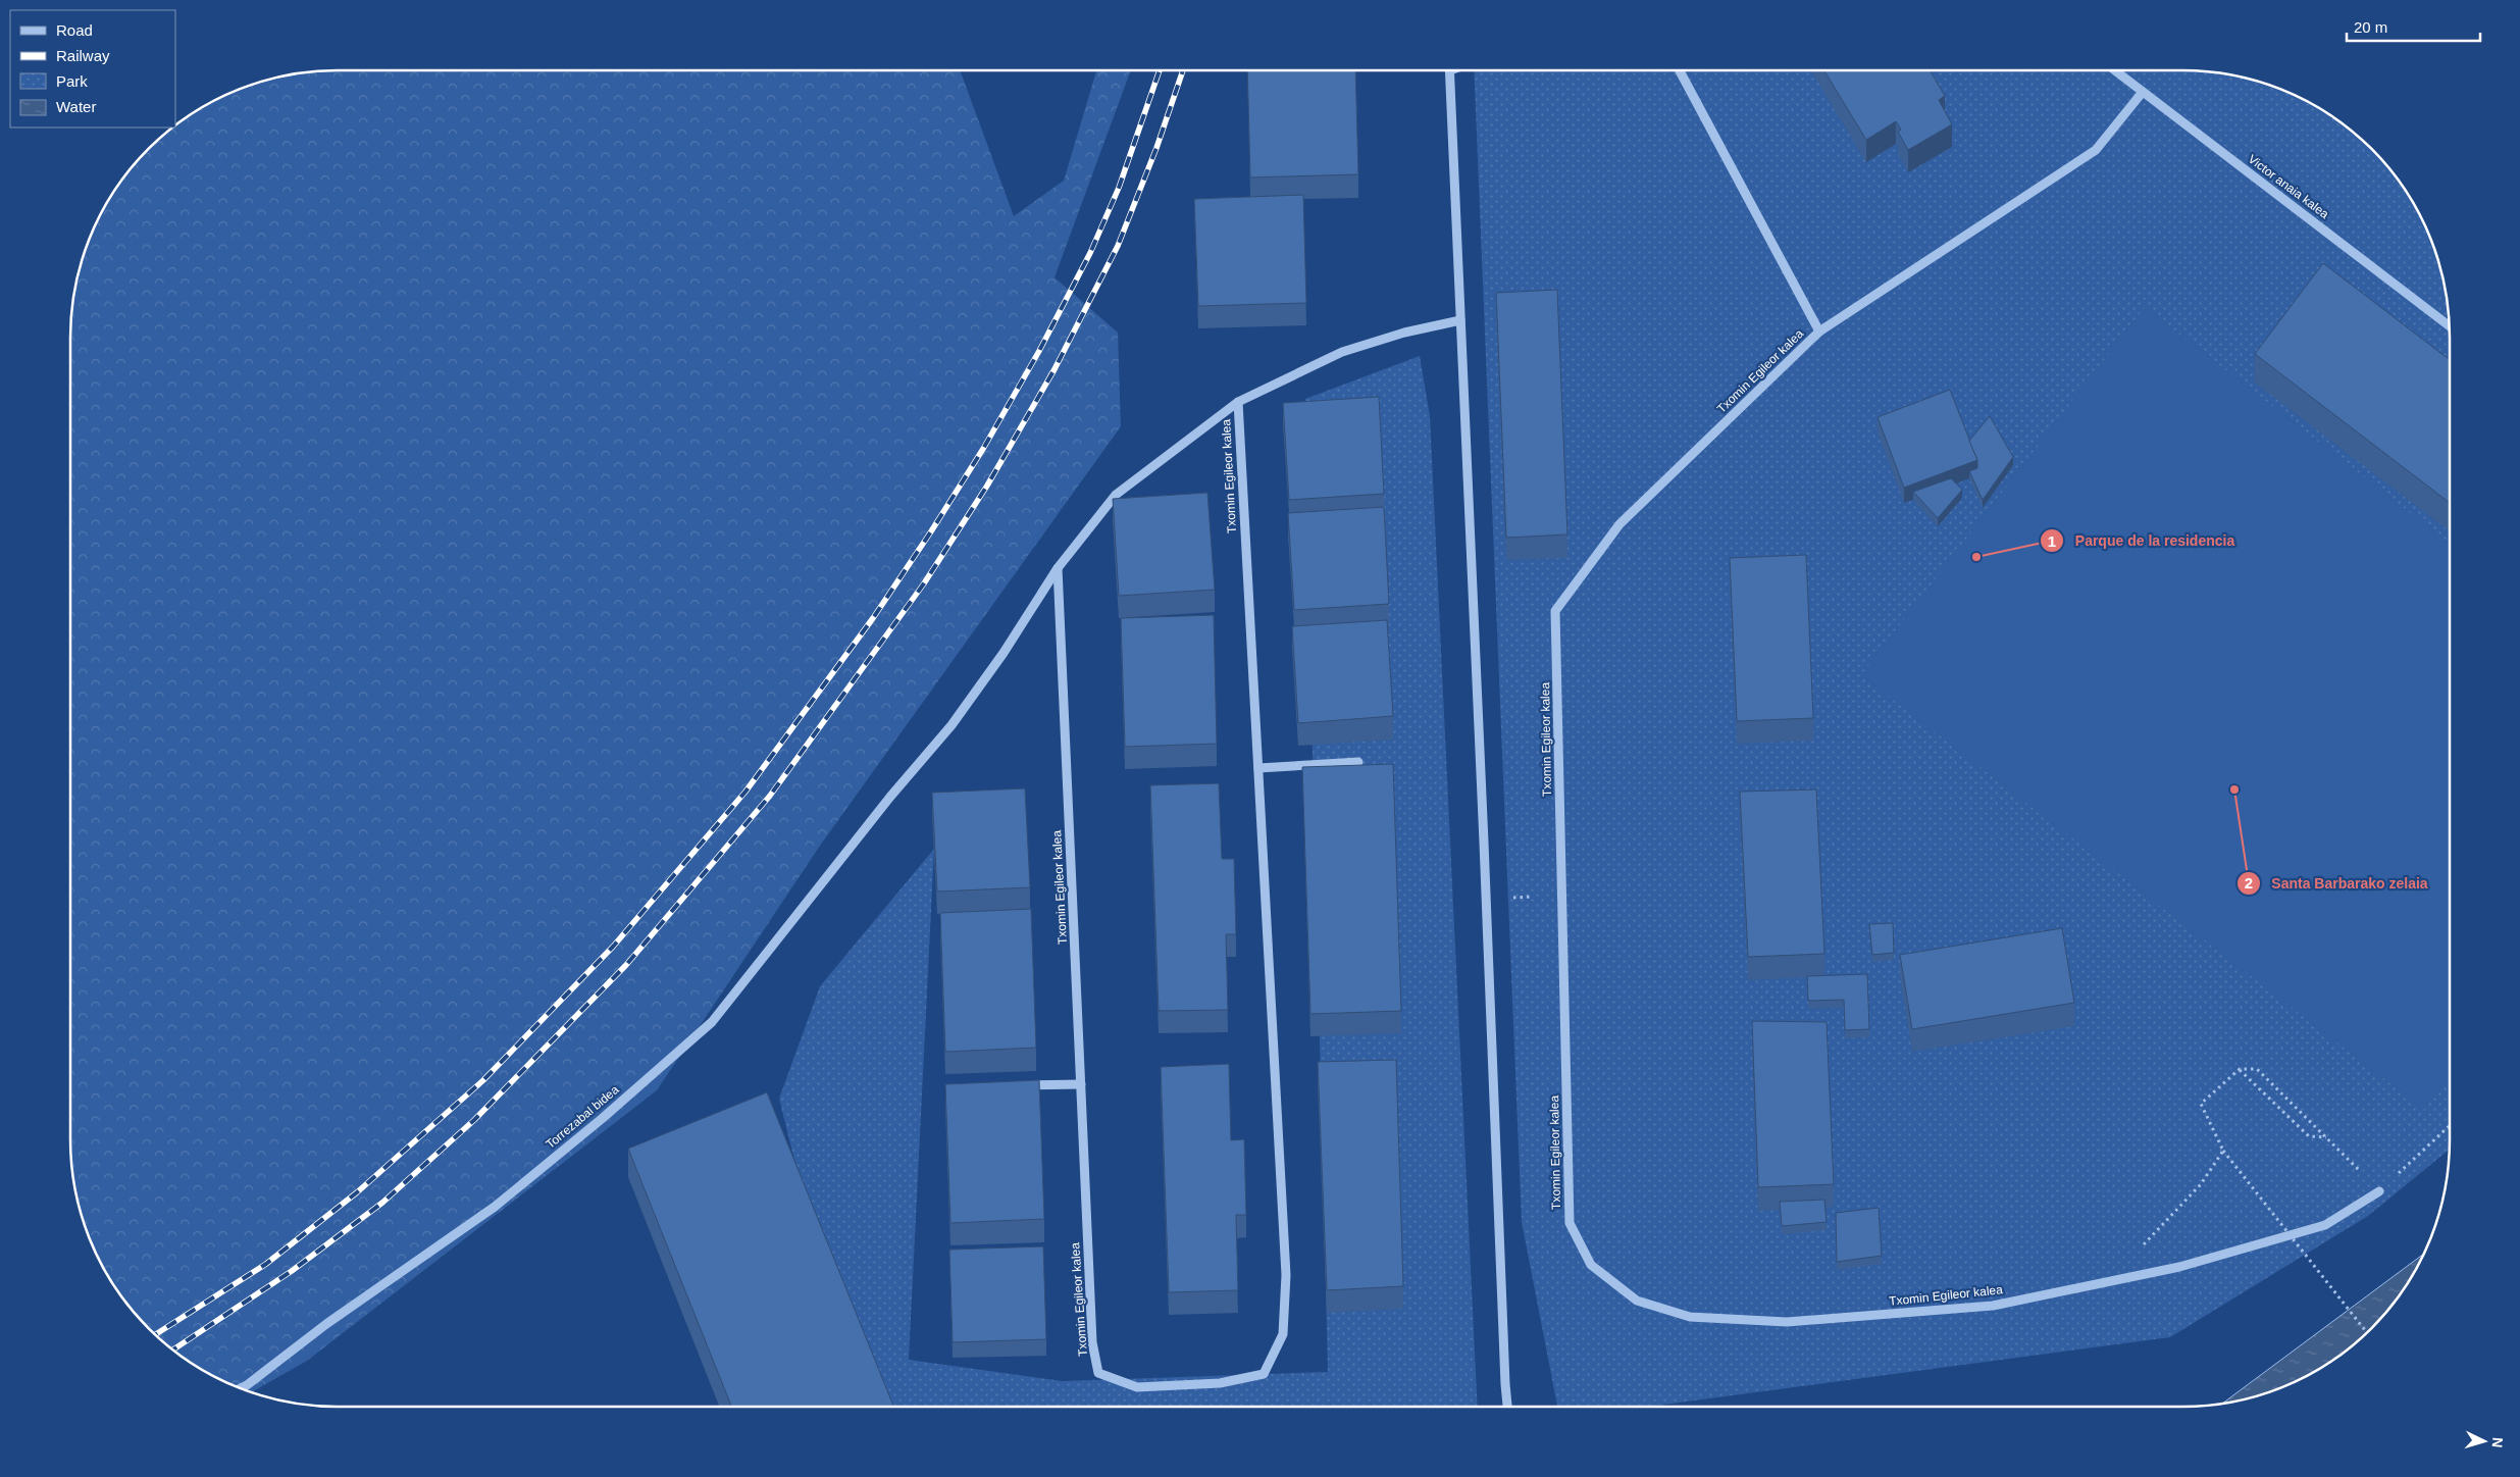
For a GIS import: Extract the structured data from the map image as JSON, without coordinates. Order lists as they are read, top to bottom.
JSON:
{
  "streets": {
    "street": ["Victor anaia kalea", "Txomin Egileor kalea", "Torrezabal bidea"]
  },
  "crossings": [
    ["Victor anaia kalea", "Txomin Egileor kalea"],
    ["Txomin Egileor kalea", "Torrezabal bidea"]
  ],
  "places": ["Parque de la residencia", "Santa Barbarako zelaia"],
  "legend": [
    "Road",
    "Railway",
    "Park",
    "Water"
  ],
  "scale_bar": "20 m",
  "north": "right"
}
